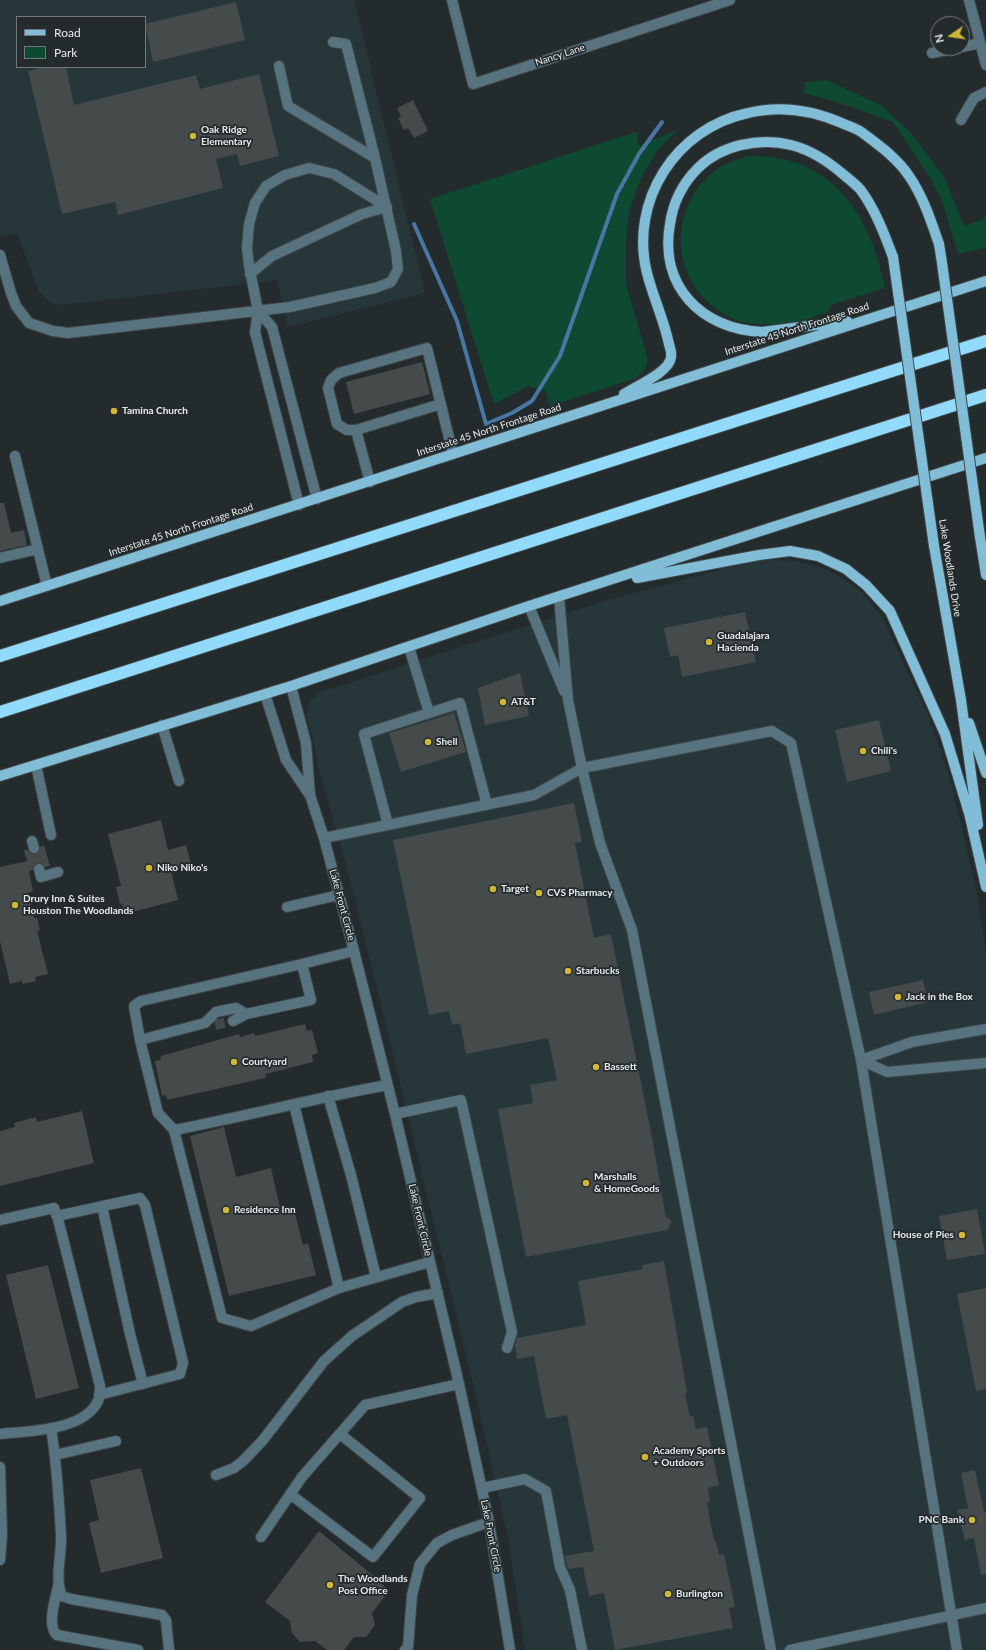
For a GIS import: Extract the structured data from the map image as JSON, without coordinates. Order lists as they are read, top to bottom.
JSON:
{
  "streets": {
    "main road": ["Interstate 45 North Frontage Road", "Lake Woodlands Drive"],
    "street": ["Nancy Lane", "Lake Front Circle"]
  },
  "crossings": [
    ["Interstate 45 North Frontage Road", "Lake Woodlands Drive"]
  ],
  "places": [
    "Oak Ridge Elementary",
    "Tamina Church",
    "Guadalajara Hacienda",
    "AT&T",
    "Shell",
    "Chili's",
    "Niko Niko's",
    "Target",
    "CVS Pharmacy",
    "Drury Inn & Suites Houston The Woodlands",
    "Starbucks",
    "Jack in the Box",
    "Courtyard",
    "Bassett",
    "Marshalls & HomeGoods",
    "Residence Inn",
    "House of Pies",
    "Academy Sports + Outdoors",
    "PNC Bank",
    "The Woodlands Post Office",
    "Burlington"
  ],
  "legend": ["Road", "Park"],
  "north": "left"
}
